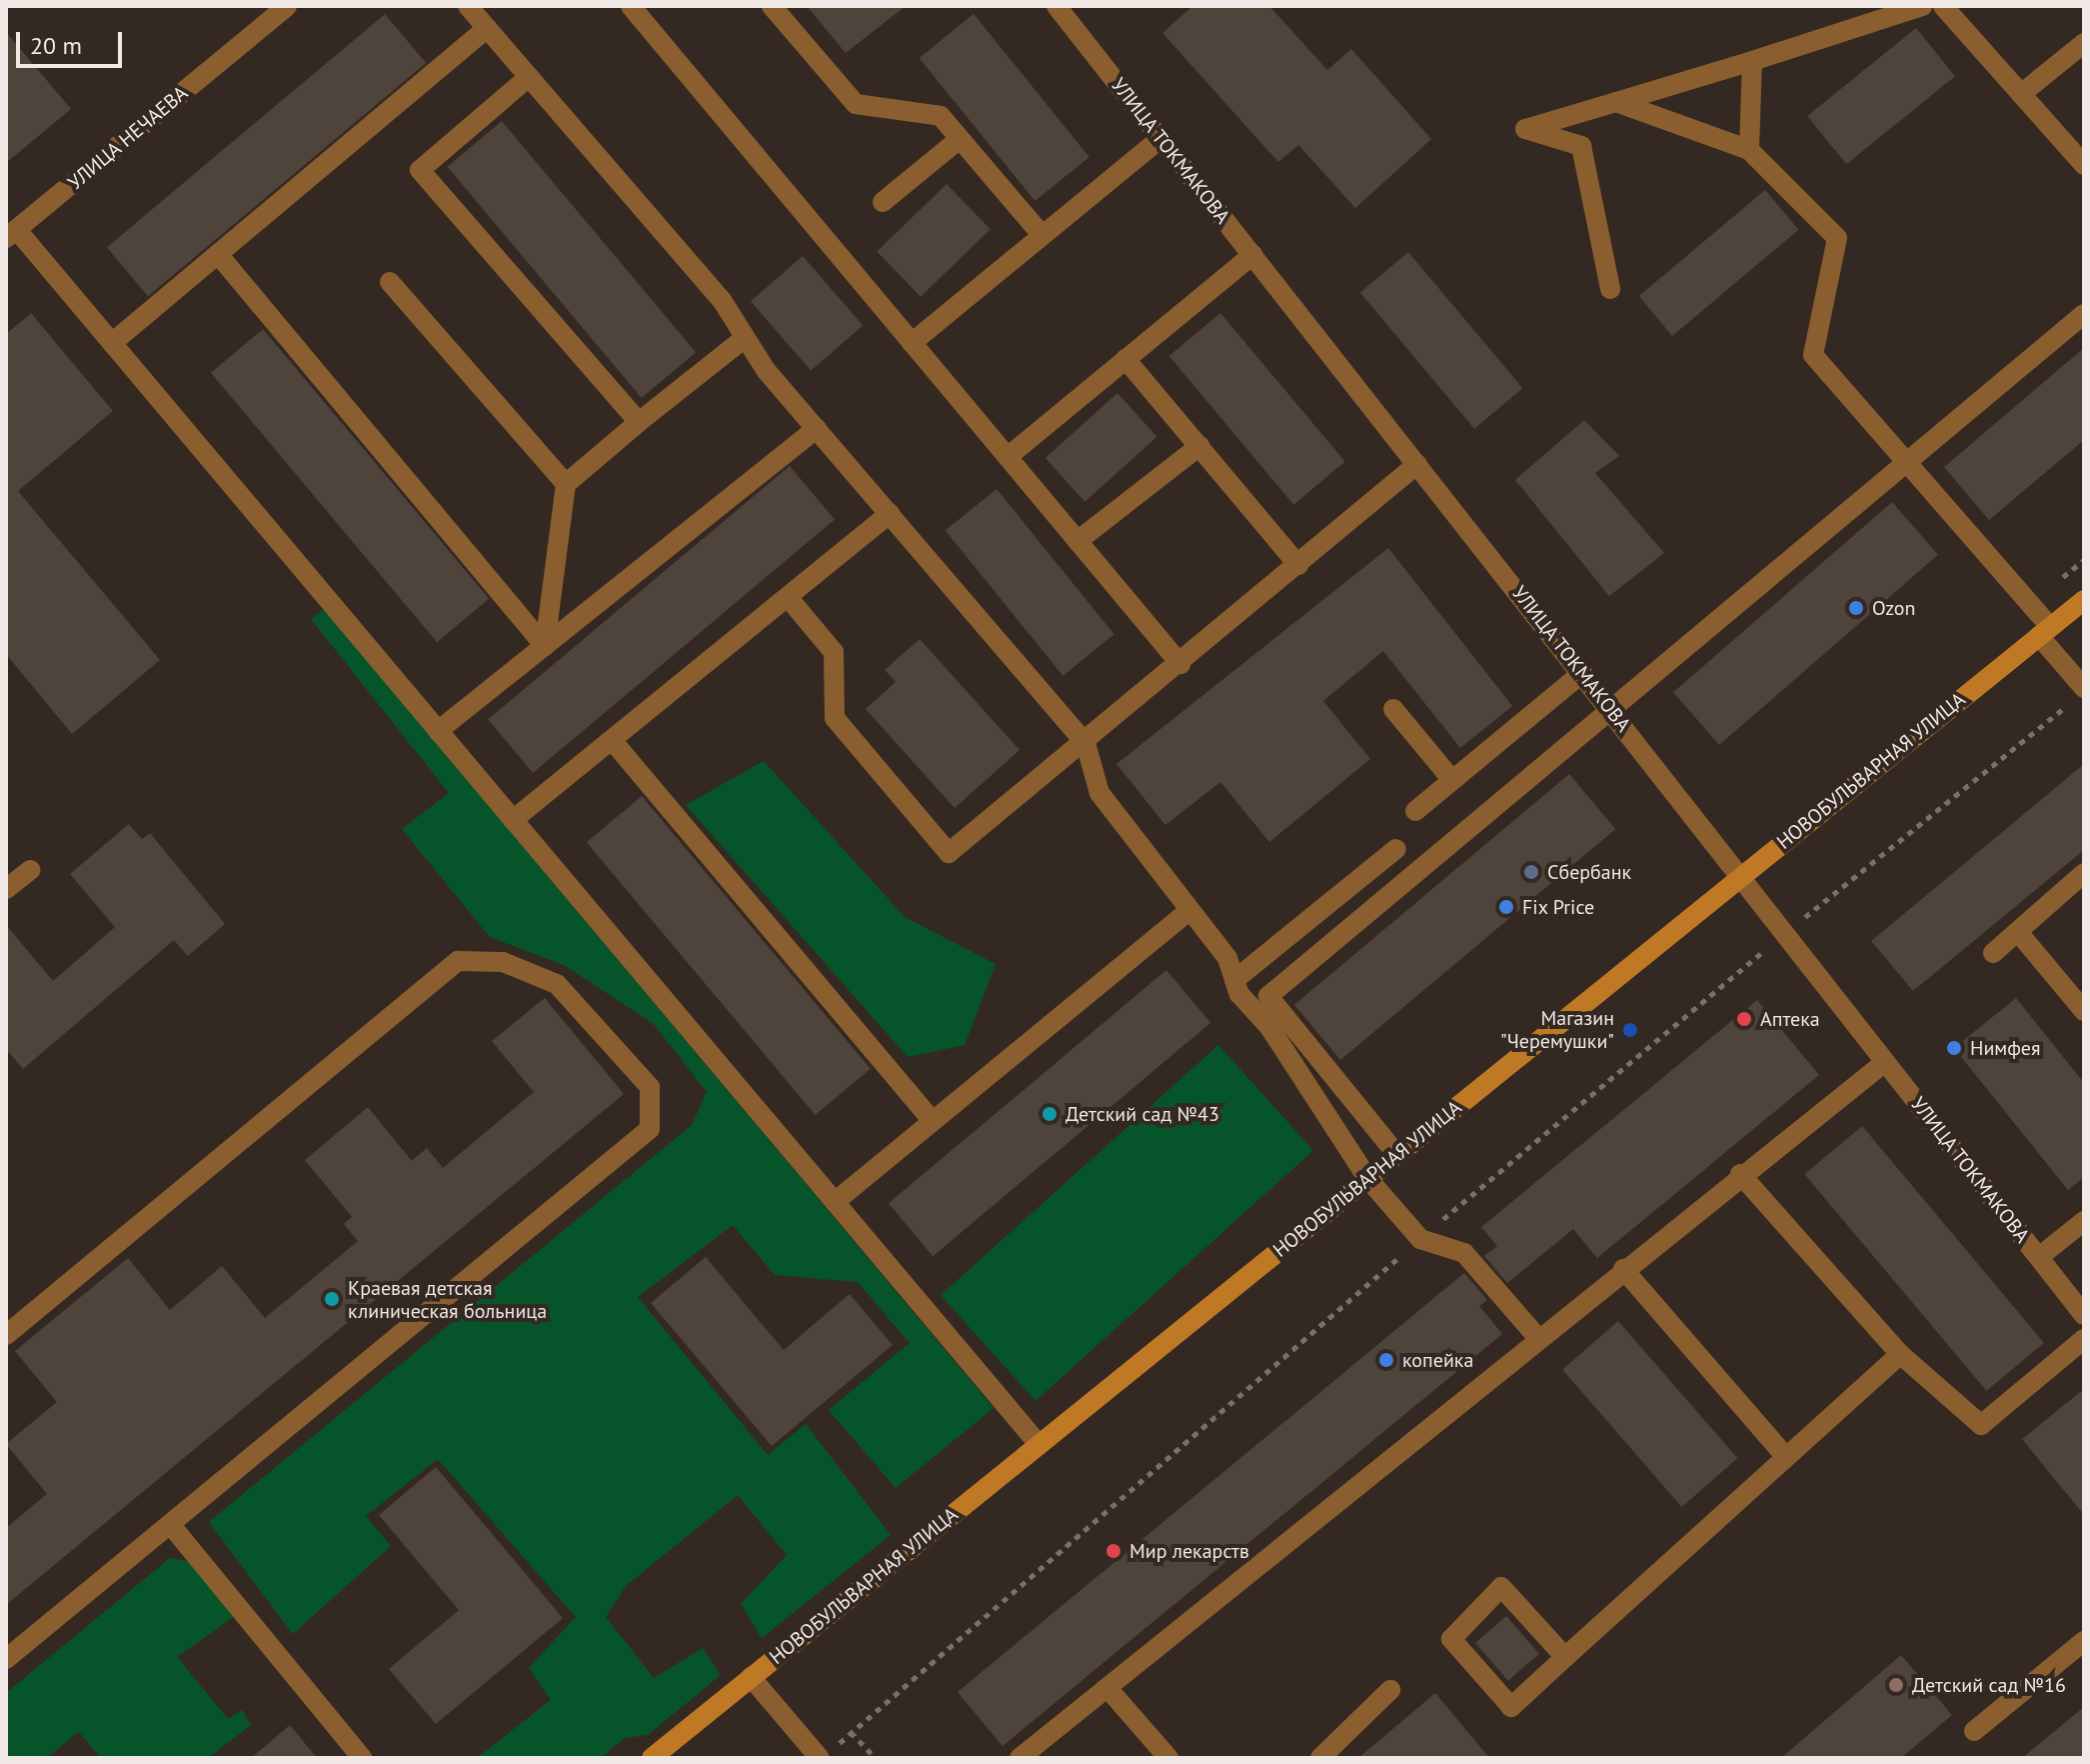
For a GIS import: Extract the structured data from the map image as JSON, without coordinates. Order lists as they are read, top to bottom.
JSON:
{
  "streets": {
    "street": ["УЛИЦА НЕЧАЕВА", "УЛИЦА ТОКМАКОВА", "НОВОБУЛЬВАРНАЯ УЛИЦА"]
  },
  "crossings": [
    ["УЛИЦА ТОКМАКОВА", "НОВОБУЛЬВАРНАЯ УЛИЦА"]
  ],
  "places": [
    "Ozon",
    "Сбербанк",
    "Fix Price",
    "Аптека",
    "Магазин \"Черемушки\"",
    "Нимфея",
    "Детский сад №43",
    "Краевая детская клиническая больница",
    "копейка",
    "Мир лекарств",
    "Детский сад №16"
  ],
  "scale_bar": "20 m"
}
